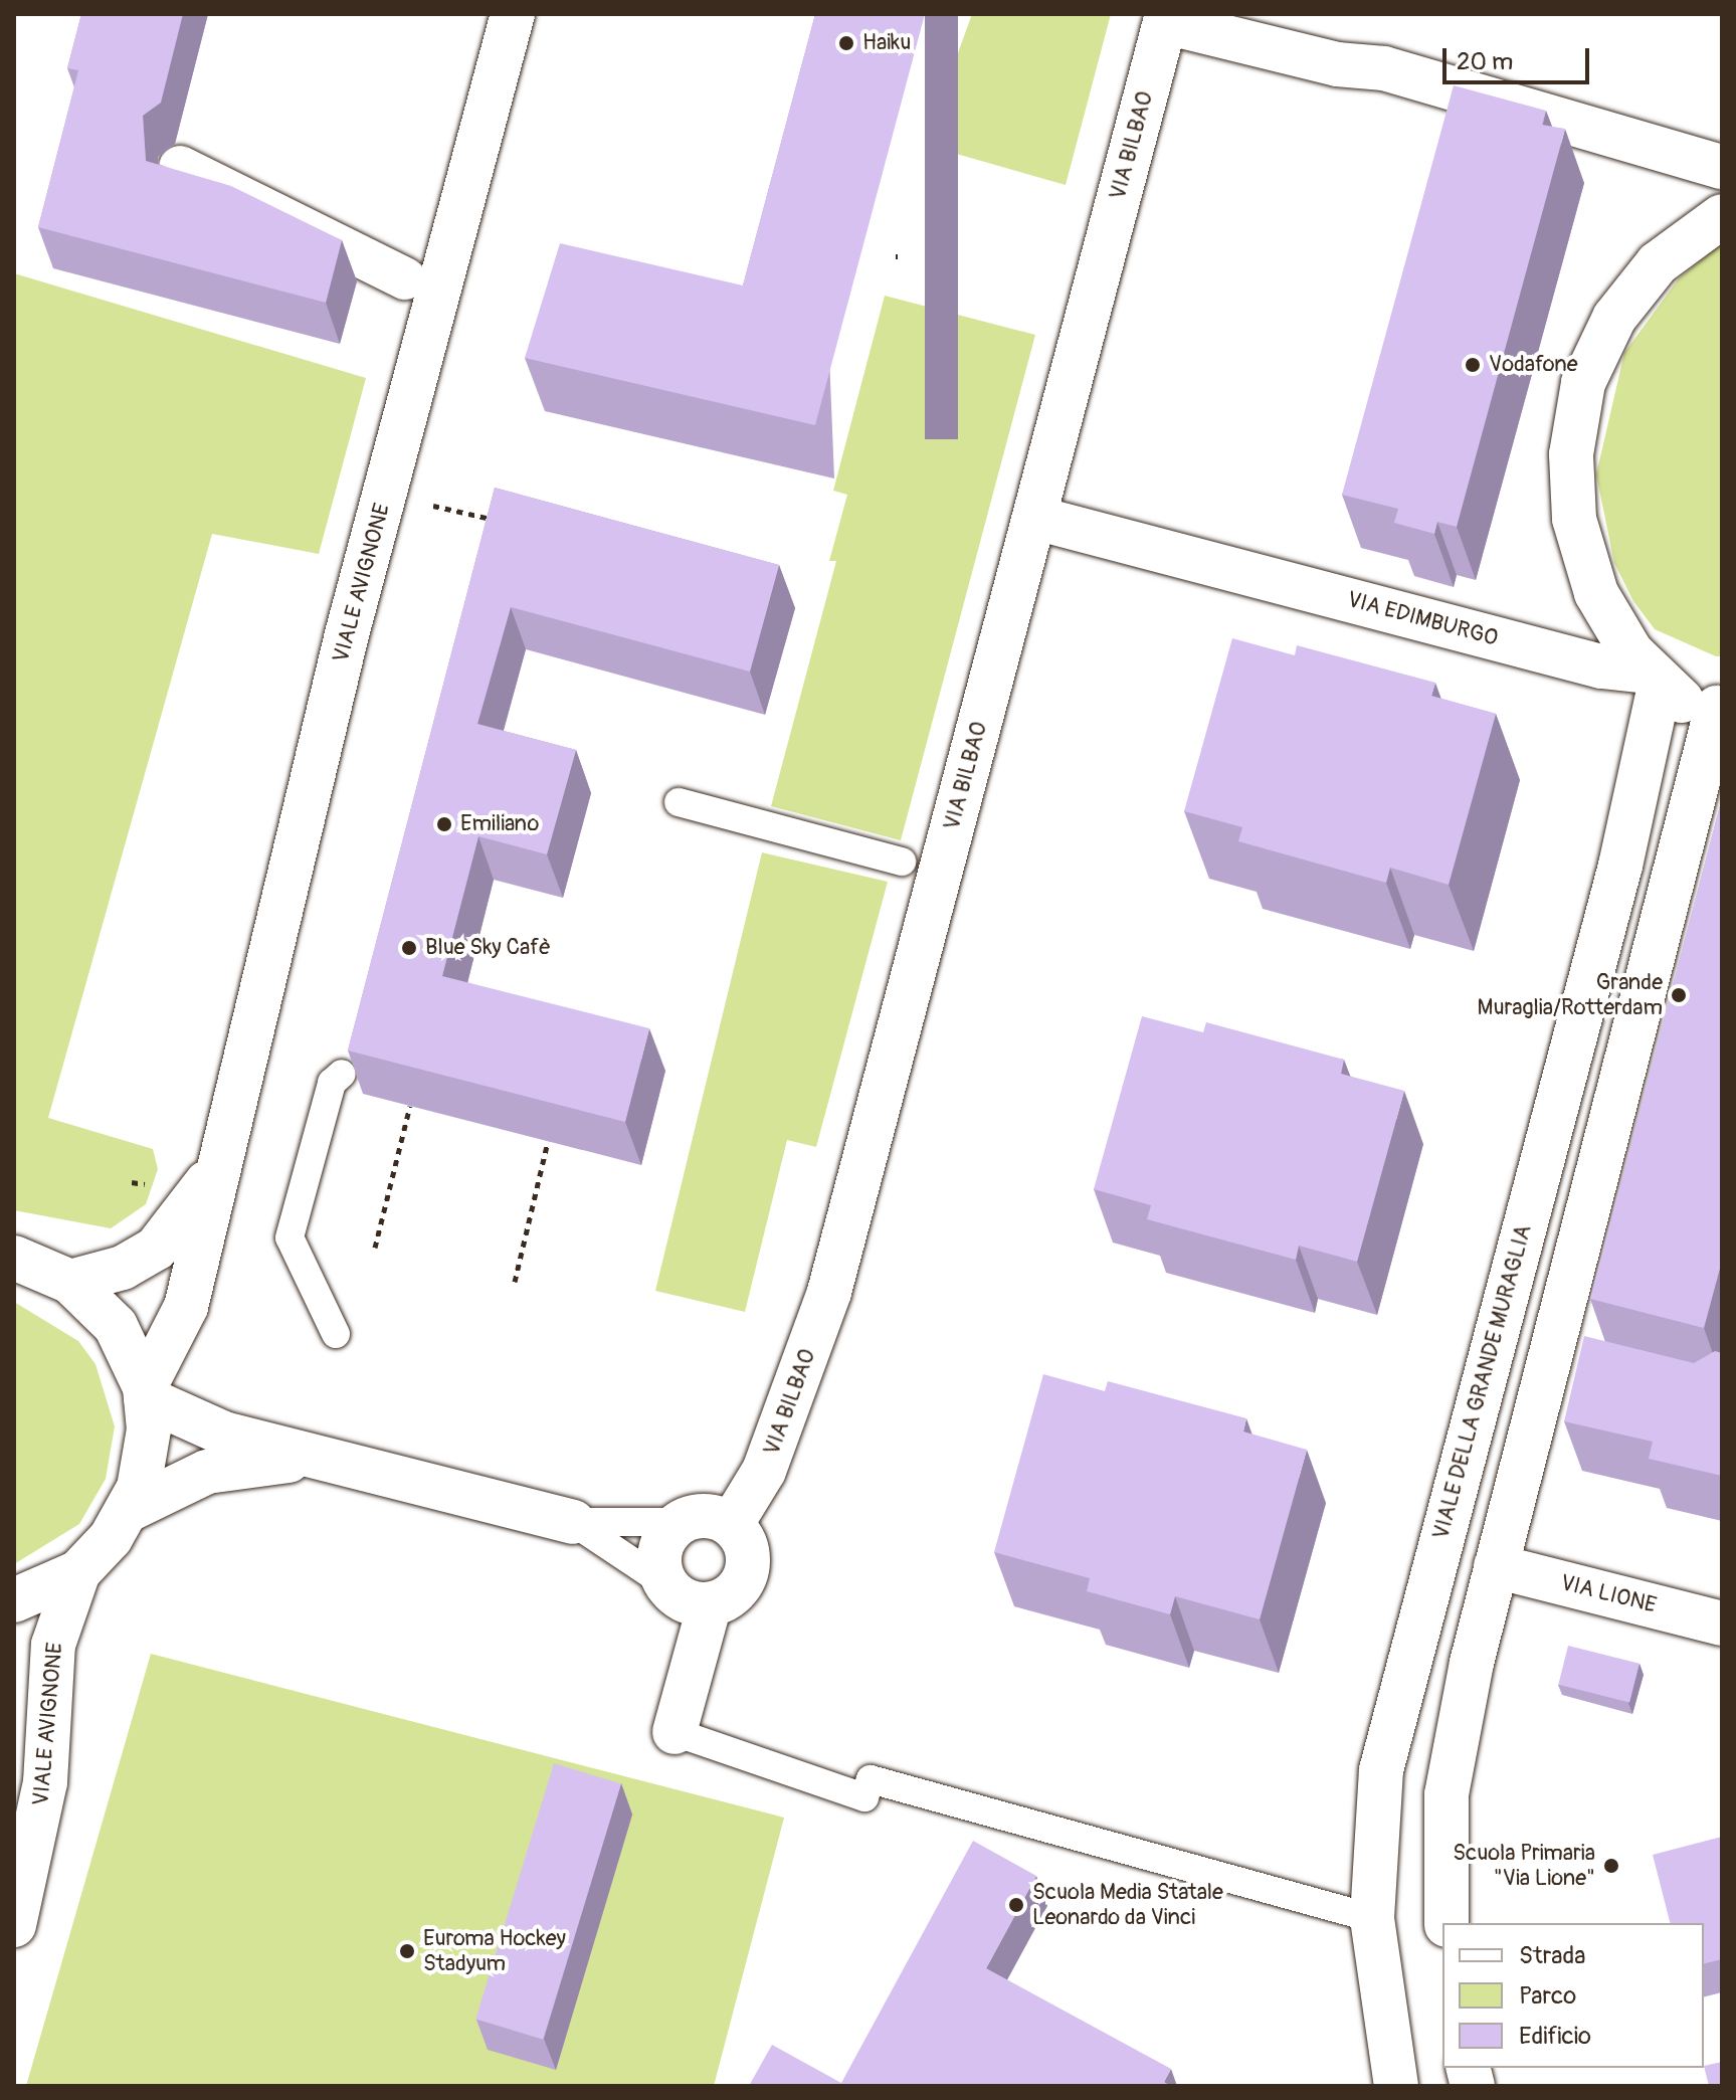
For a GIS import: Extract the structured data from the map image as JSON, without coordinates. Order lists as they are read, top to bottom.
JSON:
{
  "streets": {
    "street": [
      "VIA BILBAO",
      "VIALE AVIGNONE",
      "VIA EDIMBURGO",
      "VIALE DELLA GRANDE MURAGLIA",
      "VIA LIONE"
    ]
  },
  "crossings": [
    ["VIA BILBAO", "VIA EDIMBURGO"],
    ["VIA EDIMBURGO", "VIALE DELLA GRANDE MURAGLIA"]
  ],
  "places": [
    "Haiku",
    "Vodafone",
    "Emiliano",
    "Blue Sky Cafè",
    "Grande Muraglia/Rotterdam",
    "Scuola Primaria \"Via Lione\"",
    "Scuola Media Statale Leonardo da Vinci",
    "Euroma Hockey Stadyum"
  ],
  "legend": ["Strada", "Parco", "Edificio"],
  "scale_bar": "20 m"
}
